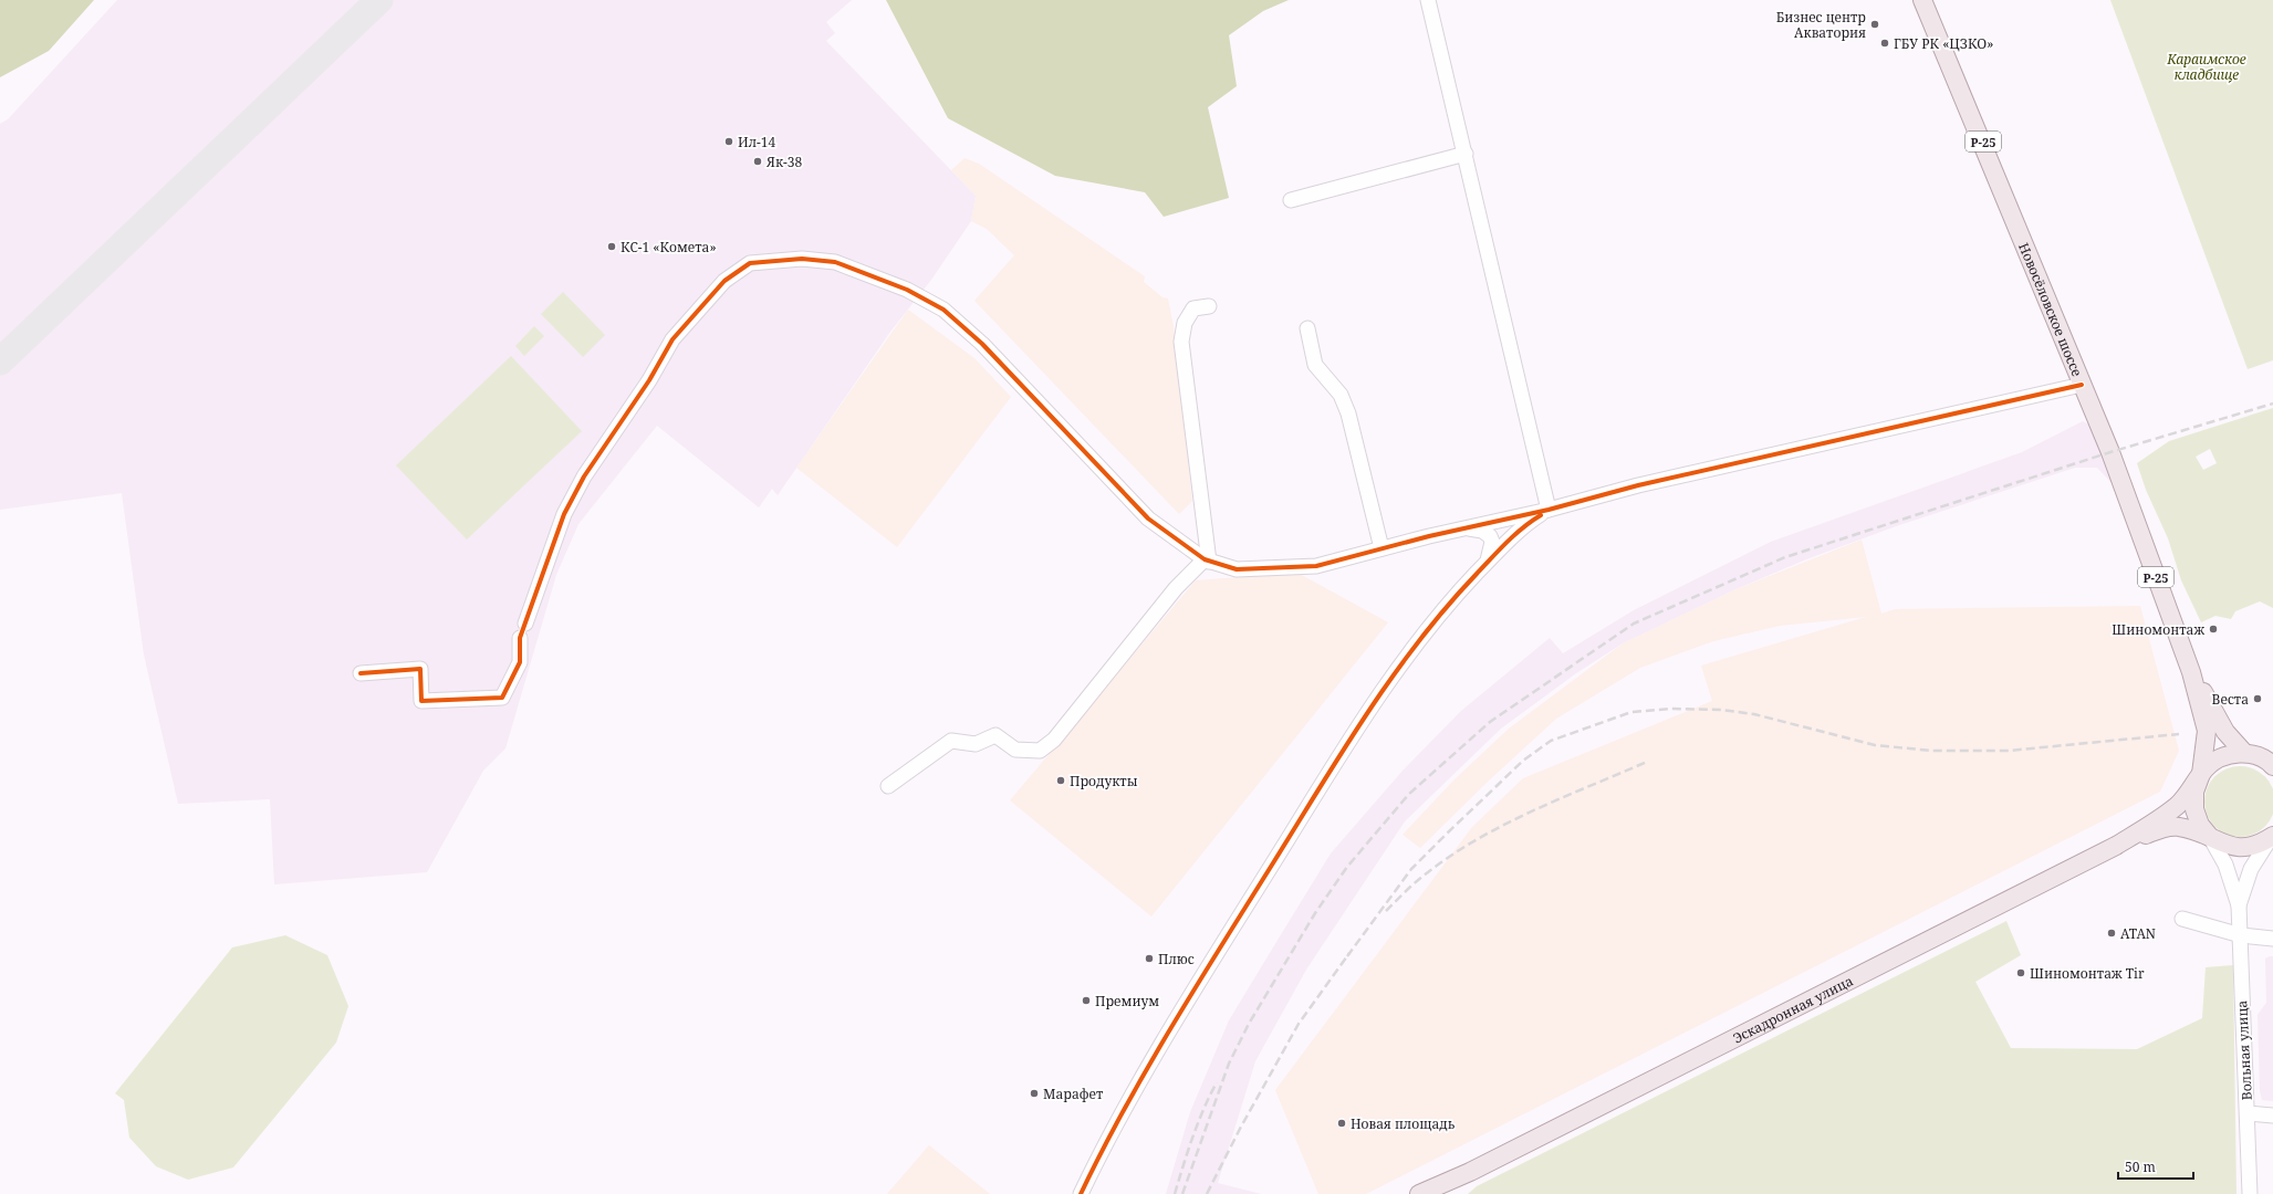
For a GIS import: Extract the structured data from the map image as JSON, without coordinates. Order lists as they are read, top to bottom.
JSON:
{
  "streets": {
    "main road": ["Р-25", "Новосёловское шоссе", "Эскадронная улица"],
    "street": ["Вольная улица"]
  },
  "parks": ["Караимское кладбище"],
  "places": [
    "Бизнес центр Акватория",
    "ГБУ РК «ЦЗКО»",
    "Ил-14",
    "Як-38",
    "КС-1 «Комета»",
    "Шиномонтаж",
    "Веста",
    "Продукты",
    "ATAN",
    "Плюс",
    "Шиномонтаж Tir",
    "Премиум",
    "Марафет",
    "Новая площадь"
  ],
  "scale_bar": "50 m"
}
